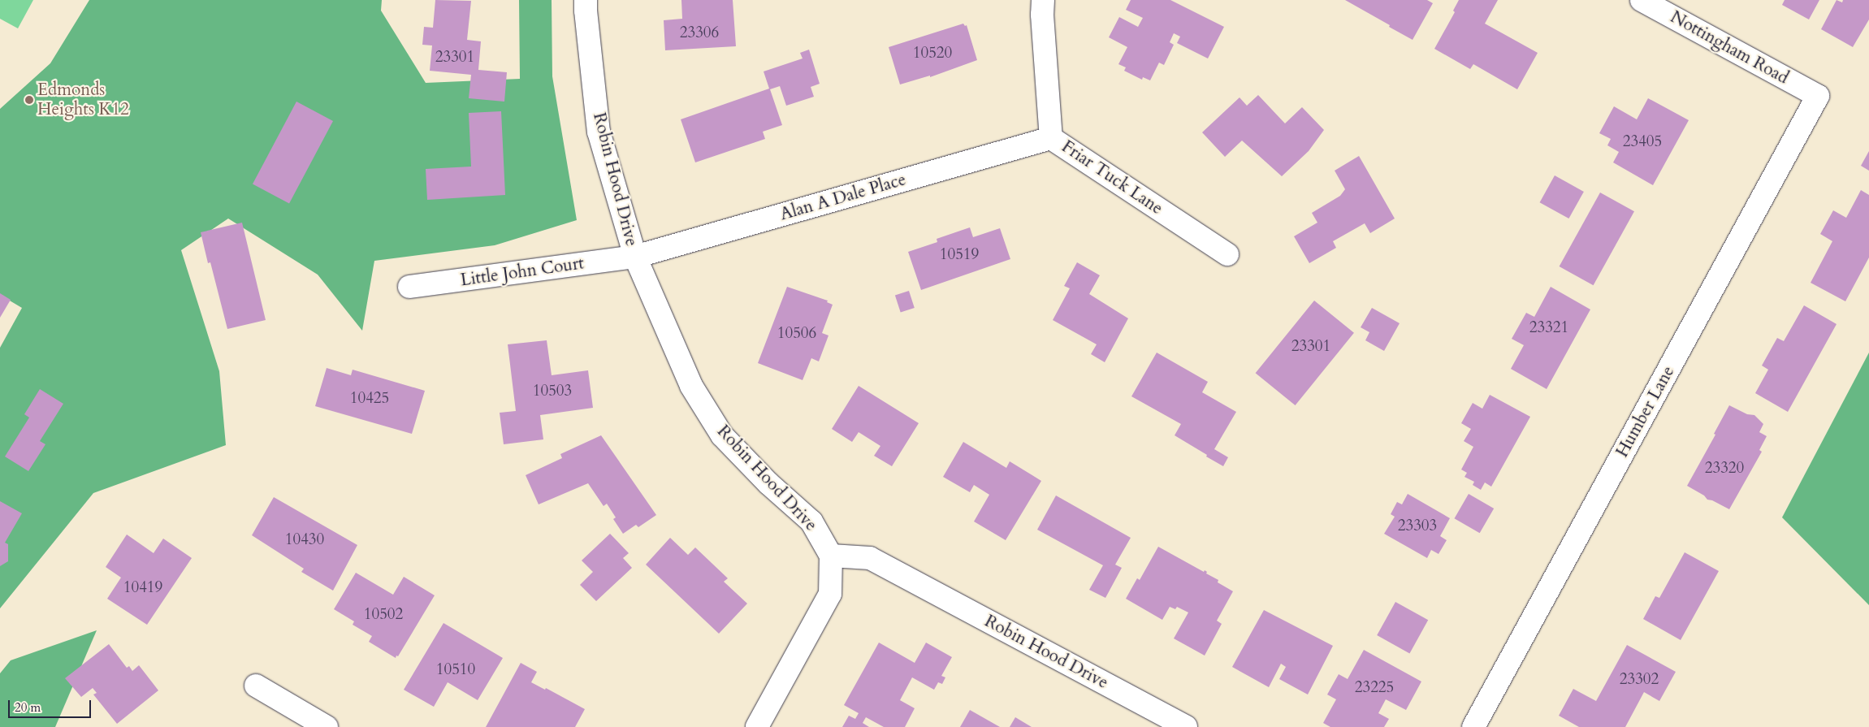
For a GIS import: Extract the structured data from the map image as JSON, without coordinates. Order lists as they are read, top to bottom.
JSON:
{
  "streets": {
    "street": [
      "Nottingham Road",
      "Friar Tuck Lane",
      "Robin Hood Drive",
      "Alan A Dale Place",
      "Little John Court",
      "Humber Lane"
    ]
  },
  "crossings": [
    ["Nottingham Road", "Humber Lane"],
    ["Friar Tuck Lane", "Alan A Dale Place"],
    ["Robin Hood Drive", "Alan A Dale Place"],
    ["Robin Hood Drive", "Little John Court"],
    ["Alan A Dale Place", "Little John Court"]
  ],
  "places": ["Edmonds Heights K12"],
  "house_numbers": [
    "23306",
    "10520",
    "23301",
    "23405",
    "10519",
    "23321",
    "10506",
    "23301",
    "10503",
    "10425",
    "23320",
    "23303",
    "10430",
    "10419",
    "10502",
    "10510",
    "23302",
    "23225"
  ],
  "scale_bar": "20 m"
}
